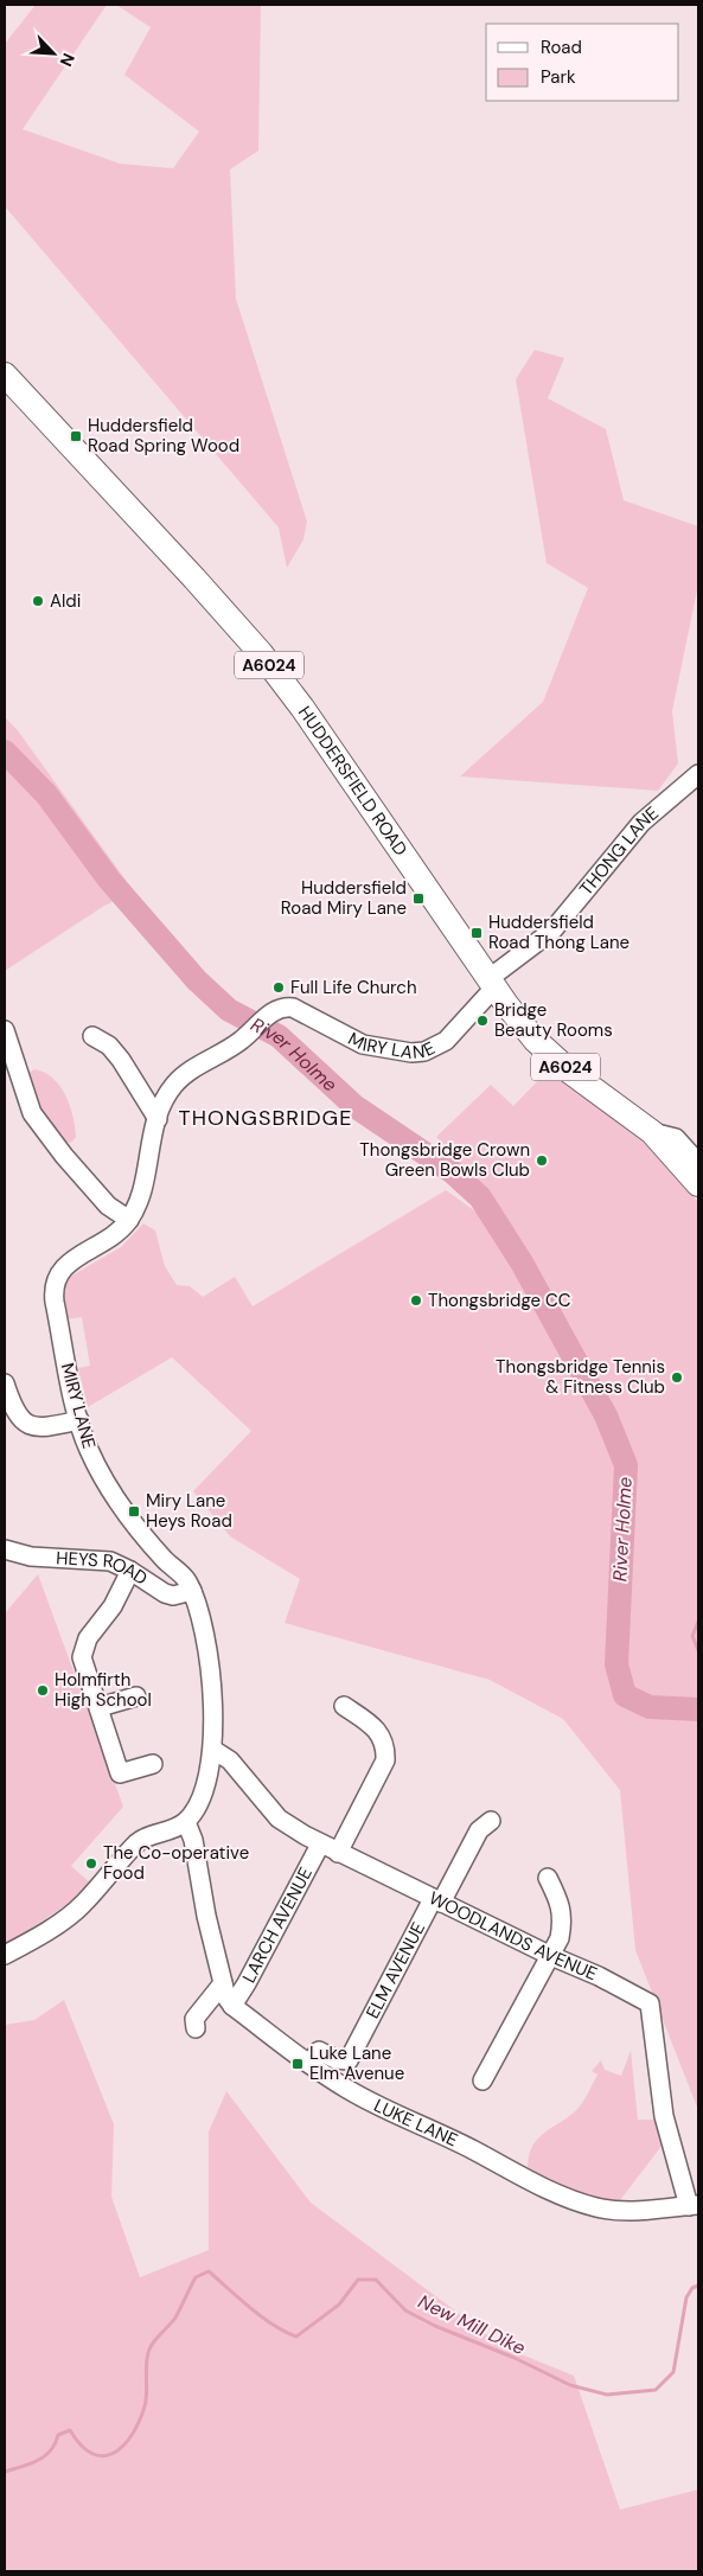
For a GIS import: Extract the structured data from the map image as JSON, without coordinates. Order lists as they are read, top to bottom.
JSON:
{
  "streets": {
    "main road": ["A6024", "HUDDERSFIELD ROAD"],
    "street": [
      "THONG LANE",
      "MIRY LANE",
      "HEYS ROAD",
      "LARCH AVENUE",
      "WOODLANDS AVENUE",
      "ELM AVENUE",
      "LUKE LANE"
    ]
  },
  "crossings": [
    ["A6024", "HUDDERSFIELD ROAD"],
    ["HUDDERSFIELD ROAD", "THONG LANE"],
    ["HUDDERSFIELD ROAD", "MIRY LANE"],
    ["THONG LANE", "MIRY LANE"],
    ["MIRY LANE", "HEYS ROAD"],
    ["MIRY LANE", "WOODLANDS AVENUE"],
    ["LARCH AVENUE", "WOODLANDS AVENUE"],
    ["LARCH AVENUE", "LUKE LANE"],
    ["WOODLANDS AVENUE", "ELM AVENUE"],
    ["WOODLANDS AVENUE", "LUKE LANE"],
    ["ELM AVENUE", "LUKE LANE"]
  ],
  "districts": ["THONGSBRIDGE"],
  "water": ["River Holme", "New Mill Dike"],
  "places": {
    "transit": [
      "Huddersfield Road Spring Wood",
      "Huddersfield Road Miry Lane",
      "Huddersfield Road Thong Lane",
      "Miry Lane Heys Road",
      "Luke Lane Elm Avenue"
    ],
    "other": [
      "Aldi",
      "Full Life Church",
      "Bridge Beauty Rooms",
      "Thongsbridge Crown Green Bowls Club",
      "Thongsbridge CC",
      "Thongsbridge Tennis & Fitness Club",
      "Holmfirth High School",
      "The Co-operative Food"
    ]
  },
  "legend": ["Road", "Park"],
  "north": "bottom right"
}
